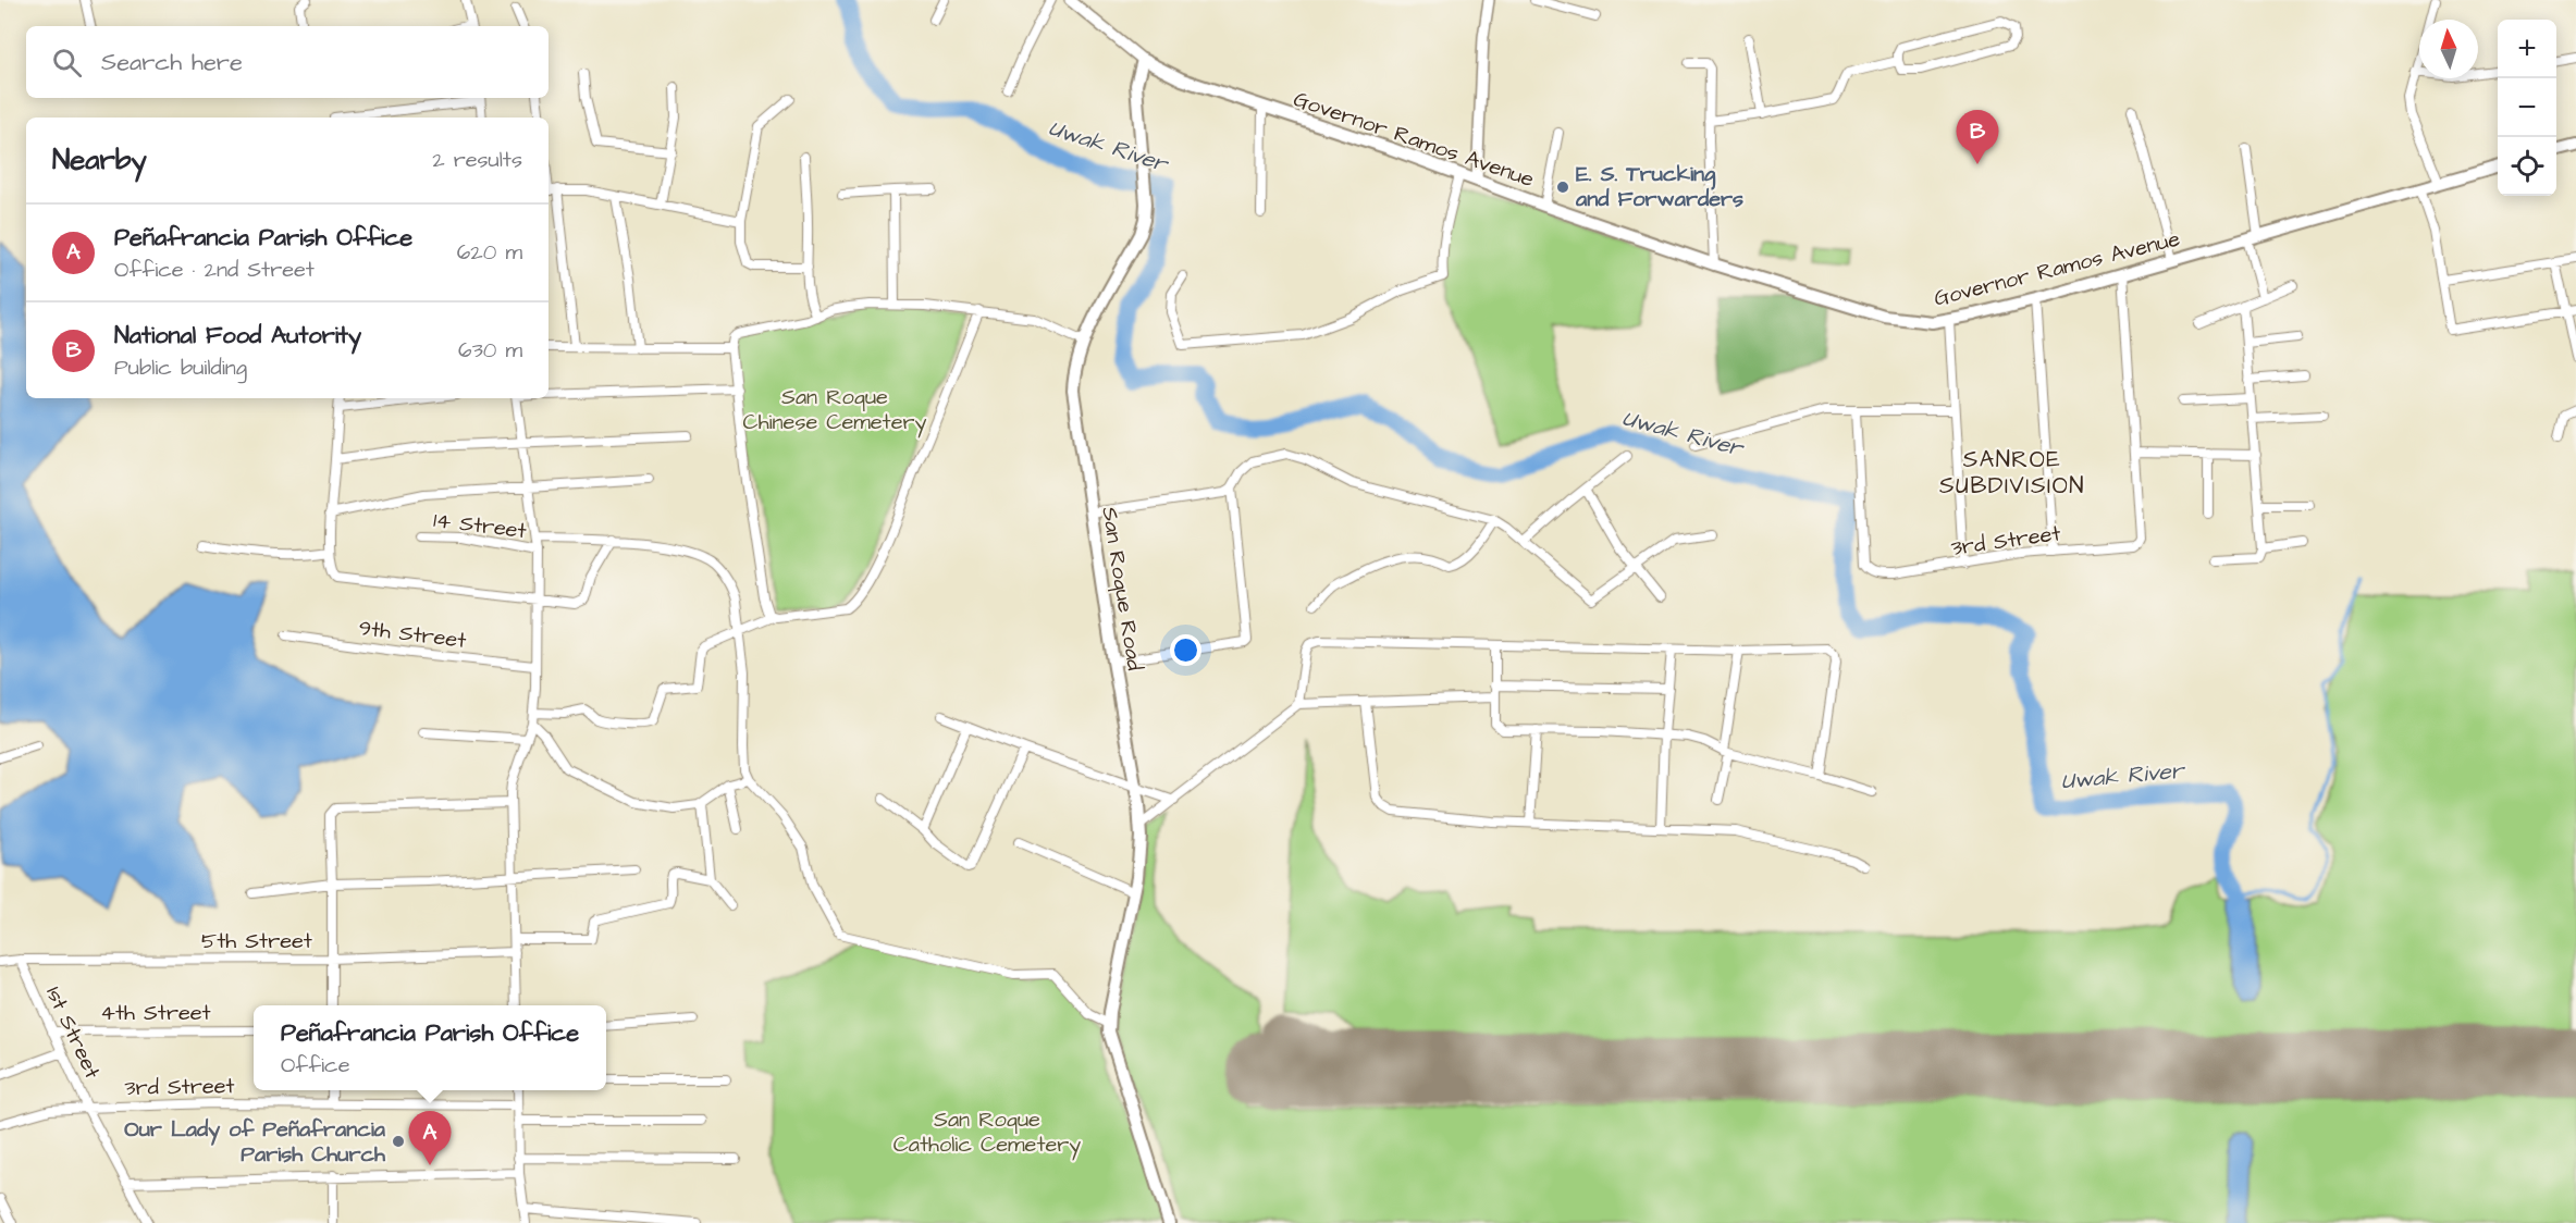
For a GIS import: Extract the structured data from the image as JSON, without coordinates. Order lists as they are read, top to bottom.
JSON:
{
  "streets": {
    "main road": ["Governor Ramos Avenue", "San Roque Road"],
    "street": [
      "14 Street",
      "3rd Street",
      "9th Street",
      "5th Street",
      "4th Street",
      "1st Street"
    ]
  },
  "crossings": [
    ["Governor Ramos Avenue", "San Roque Road"],
    ["3rd Street", "1st Street"],
    ["5th Street", "1st Street"],
    ["4th Street", "1st Street"]
  ],
  "districts": ["SANROE SUBDIVISION"],
  "water": ["Uwak River"],
  "parks": ["San Roque Chinese Cemetery", "San Roque Catholic Cemetery"],
  "places": ["E. S. Trucking and Forwarders", "Our Lady of Peñafrancia Parish Church"],
  "north": "top",
  "page": {
    "map_buttons": ["+", "−"],
    "search": "Search here",
    "pins": ["B", "A"],
    "heading": ["Nearby", "2 results"],
    "list": [
      {
        "mark": "A",
        "name": "Peñafrancia Parish Office",
        "note": "Office · 2nd Street",
        "value": "620 m"
      },
      {
        "mark": "B",
        "name": "National Food Autority",
        "note": "Public building",
        "value": "630 m"
      }
    ],
    "popup": ["Peñafrancia Parish Office", "Office"]
  }
}
